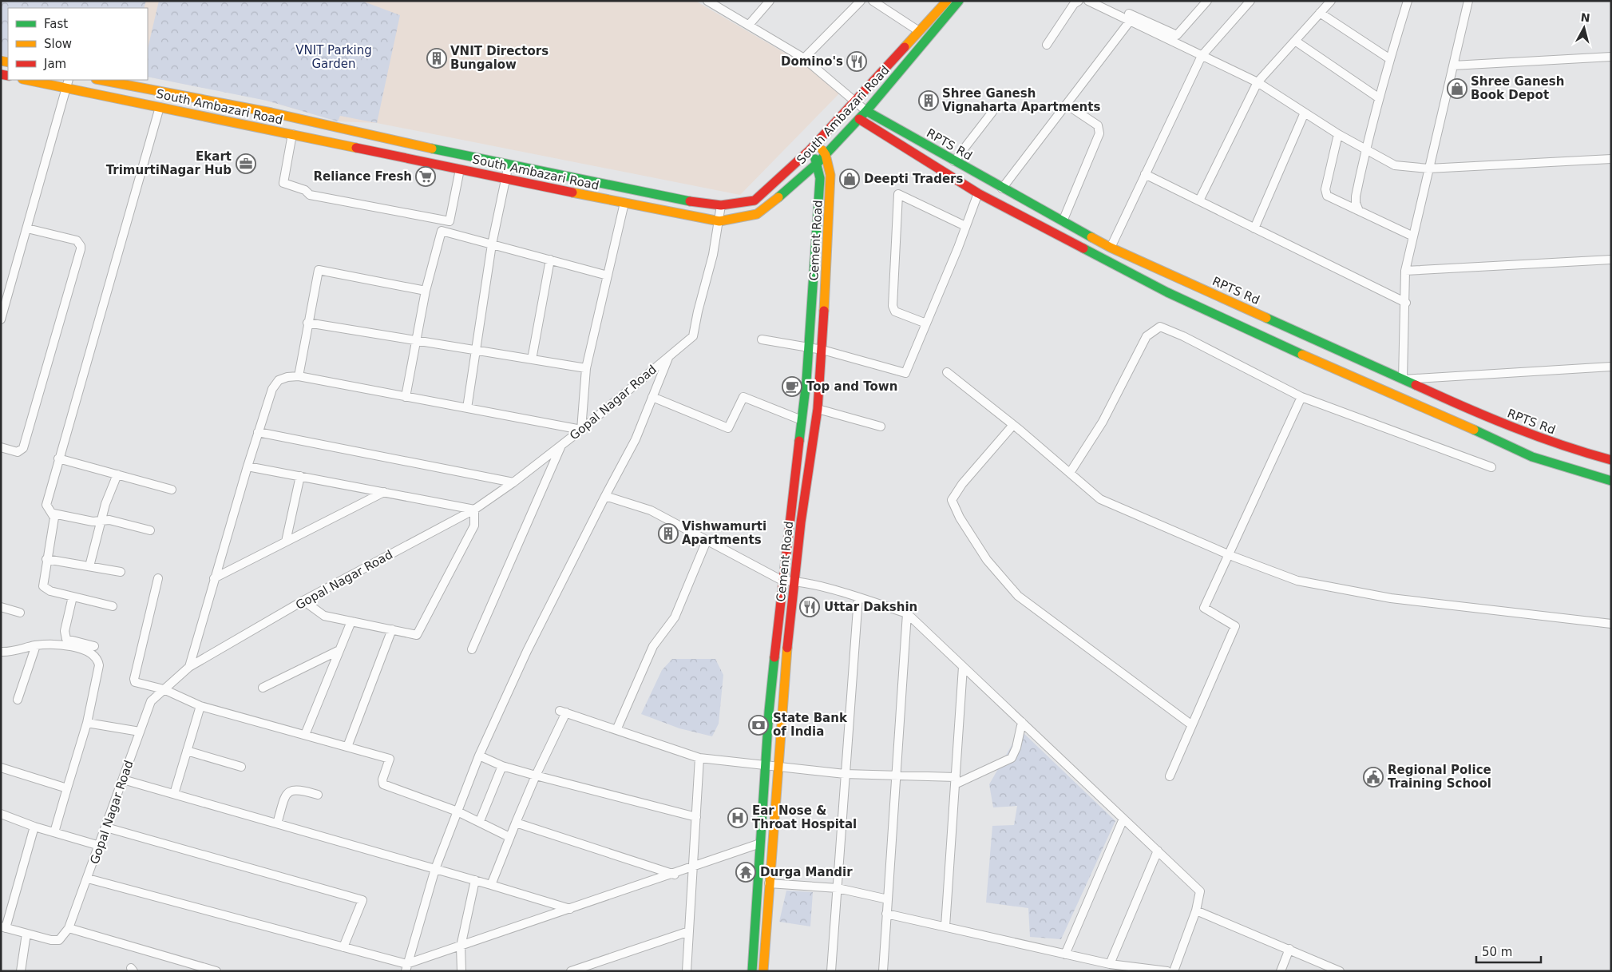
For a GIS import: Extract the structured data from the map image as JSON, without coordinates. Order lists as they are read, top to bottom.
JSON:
{
  "streets": {
    "main road": ["South Ambazari Road", "RPTS Rd", "Cement Road"],
    "street": ["Gopal Nagar Road"]
  },
  "crossings": [
    ["South Ambazari Road", "RPTS Rd"],
    ["South Ambazari Road", "Cement Road"],
    ["South Ambazari Road", "Gopal Nagar Road"]
  ],
  "parks": ["VNIT Parking Garden"],
  "places": {
    "building": ["VNIT Directors Bungalow", "Shree Ganesh Vignaharta Apartments", "Vishwamurti Apartments"],
    "restaurant": ["Domino's", "Uttar Dakshin"],
    "shop": ["Shree Ganesh Book Depot", "Deepti Traders"],
    "office": ["Ekart TrimurtiNagar Hub"],
    "supermarket": ["Reliance Fresh"],
    "cafe": ["Top and Town"],
    "bank": ["State Bank of India"],
    "public building": ["Regional Police Training School"],
    "hospital": ["Ear Nose & Throat Hospital"],
    "temple": ["Durga Mandir"]
  },
  "legend": ["Fast", "Slow", "Jam"],
  "scale_bar": "50 m",
  "north": "top"
}
